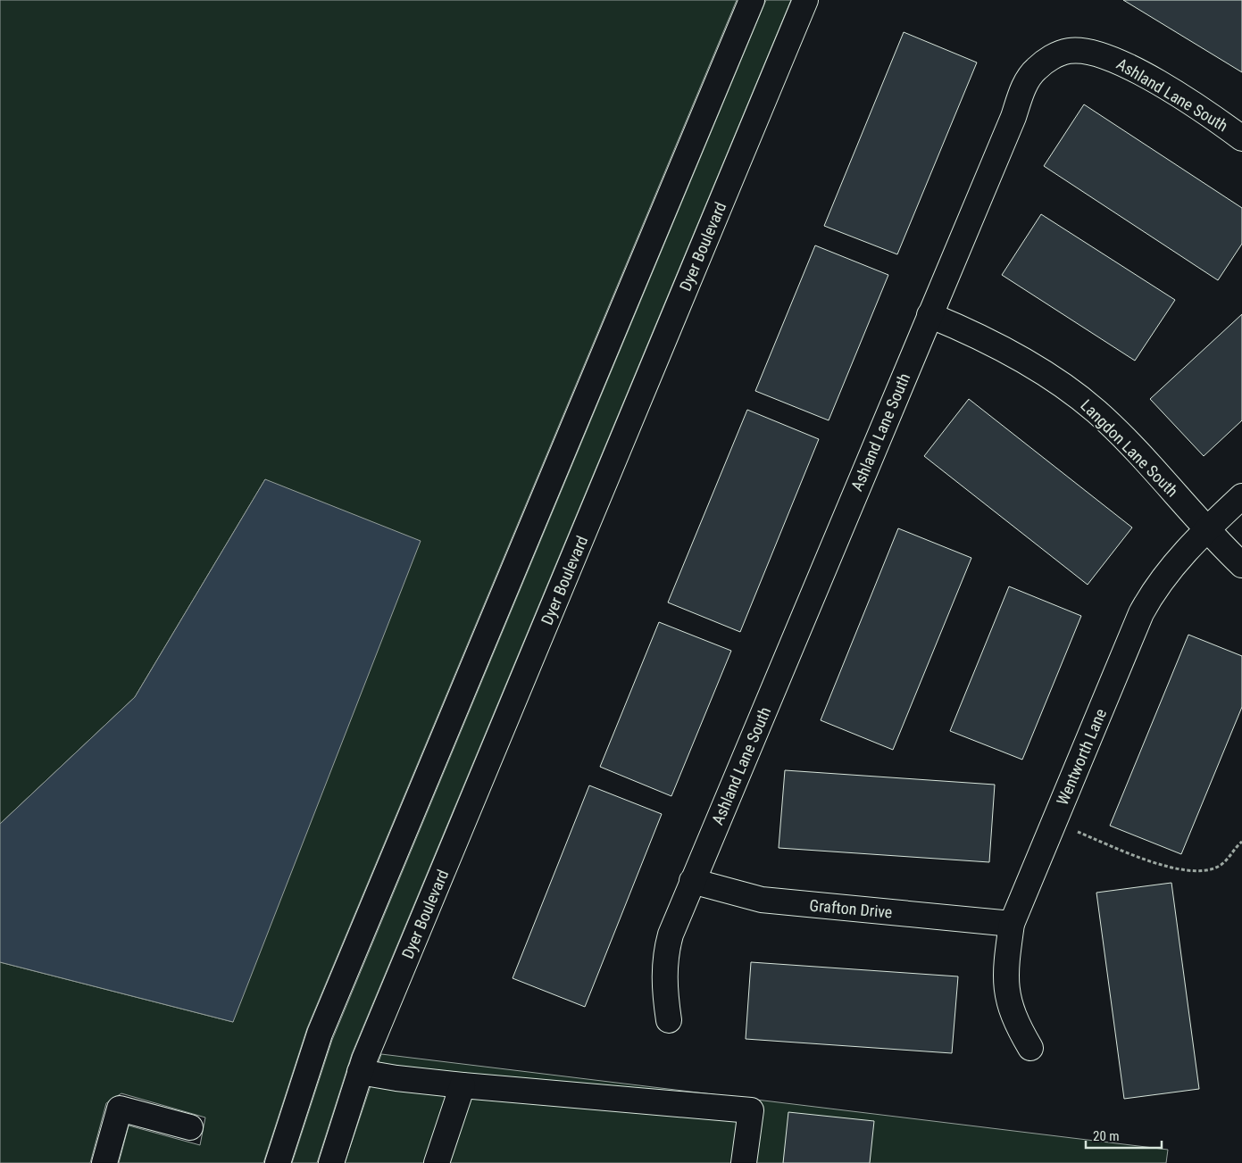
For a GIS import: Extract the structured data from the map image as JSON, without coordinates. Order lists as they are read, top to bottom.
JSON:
{
  "streets": {
    "street": [
      "Ashland Lane South",
      "Dyer Boulevard",
      "Langdon Lane South",
      "Wentworth Lane",
      "Grafton Drive"
    ]
  },
  "crossings": [
    ["Ashland Lane South", "Langdon Lane South"],
    ["Ashland Lane South", "Grafton Drive"],
    ["Langdon Lane South", "Wentworth Lane"],
    ["Wentworth Lane", "Grafton Drive"]
  ],
  "scale_bar": "20 m"
}
